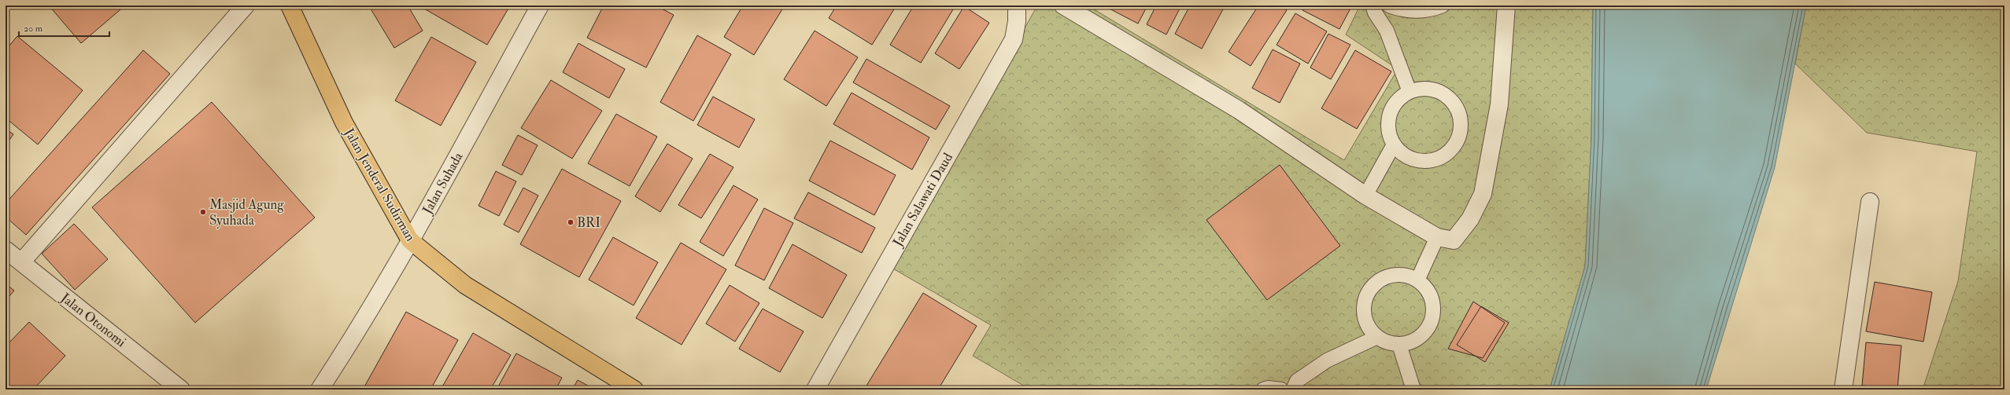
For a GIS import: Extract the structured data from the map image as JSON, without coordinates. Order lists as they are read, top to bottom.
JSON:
{
  "streets": {
    "highway": ["Jalan Jenderal Sudirman"],
    "street": ["Jalan Suhada", "Jalan Salawati Daud", "Jalan Otonomi"]
  },
  "crossings": [
    ["Jalan Suhada", "Jalan Jenderal Sudirman"]
  ],
  "places": ["Masjid Agung Syuhada", "BRI"],
  "scale_bar": "20 m"
}
